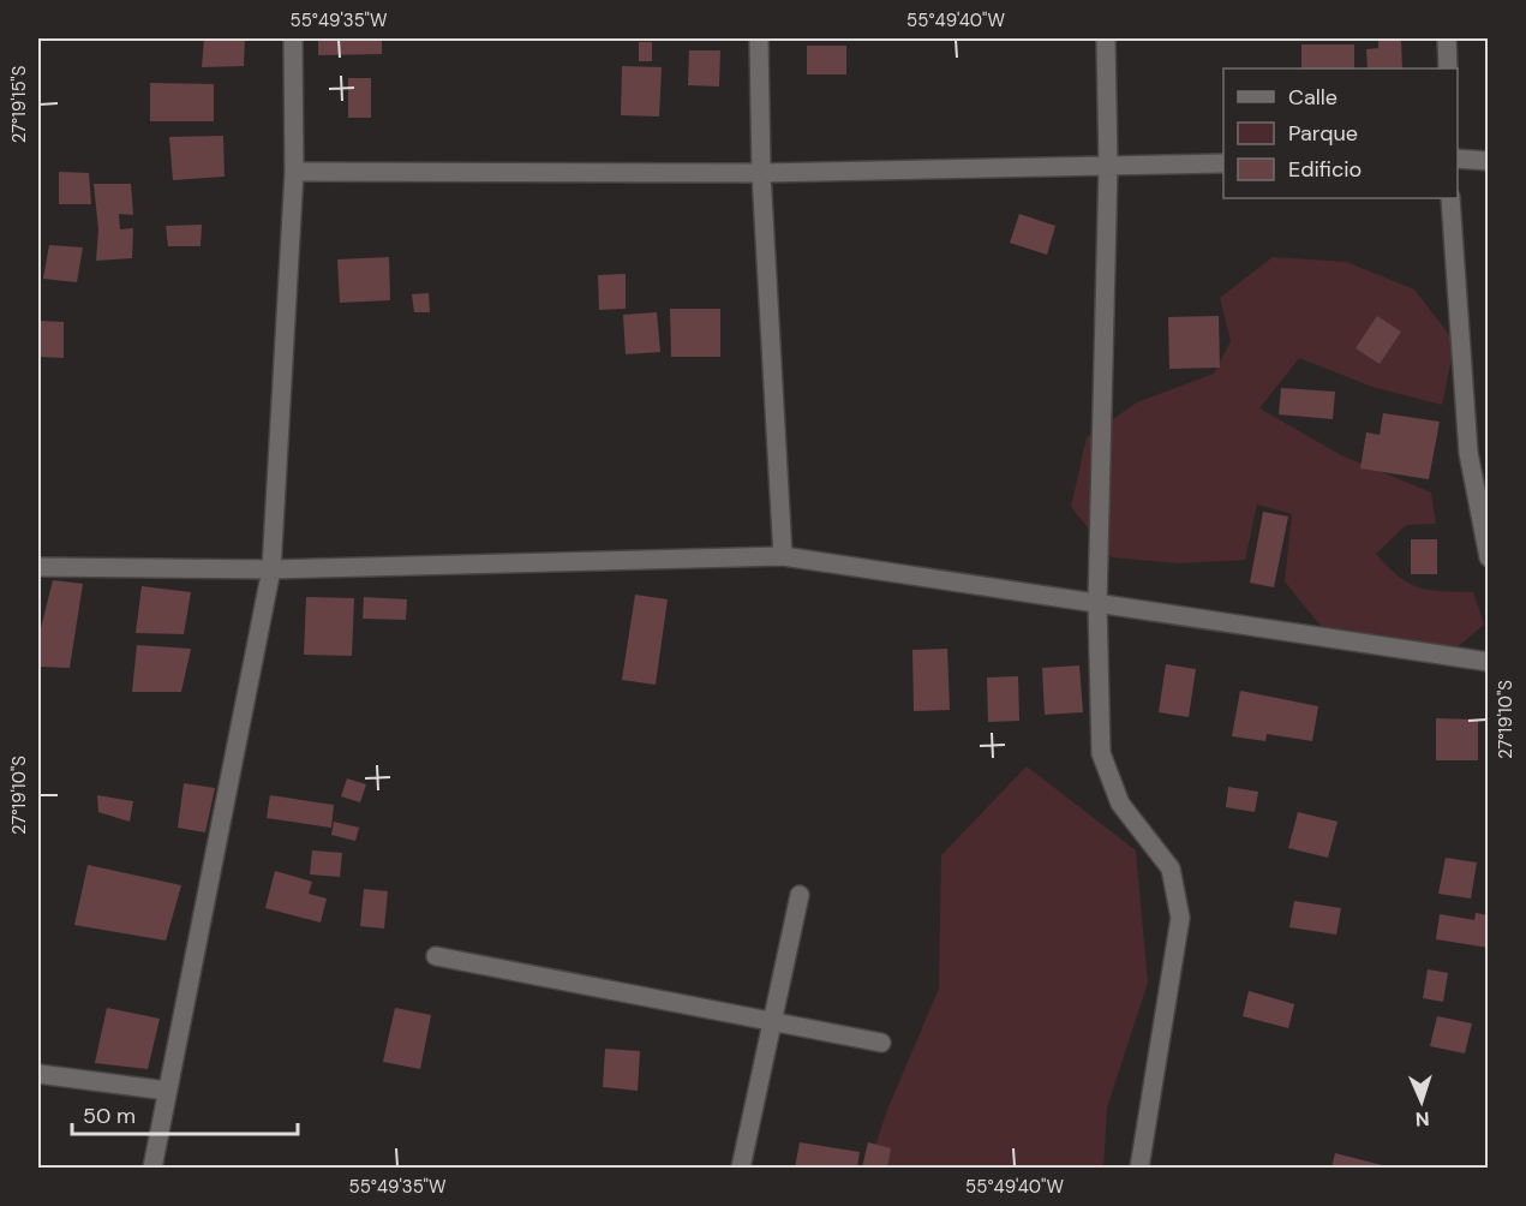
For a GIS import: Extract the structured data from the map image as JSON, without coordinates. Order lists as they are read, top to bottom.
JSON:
{
  "legend": ["Calle", "Parque", "Edificio"],
  "scale_bar": "50 m",
  "north": "bottom",
  "coordinates": [
    "55°49'35\"W",
    "55°49'40\"W",
    "27°19'15\"S",
    "27°19'10\"S"
  ]
}
